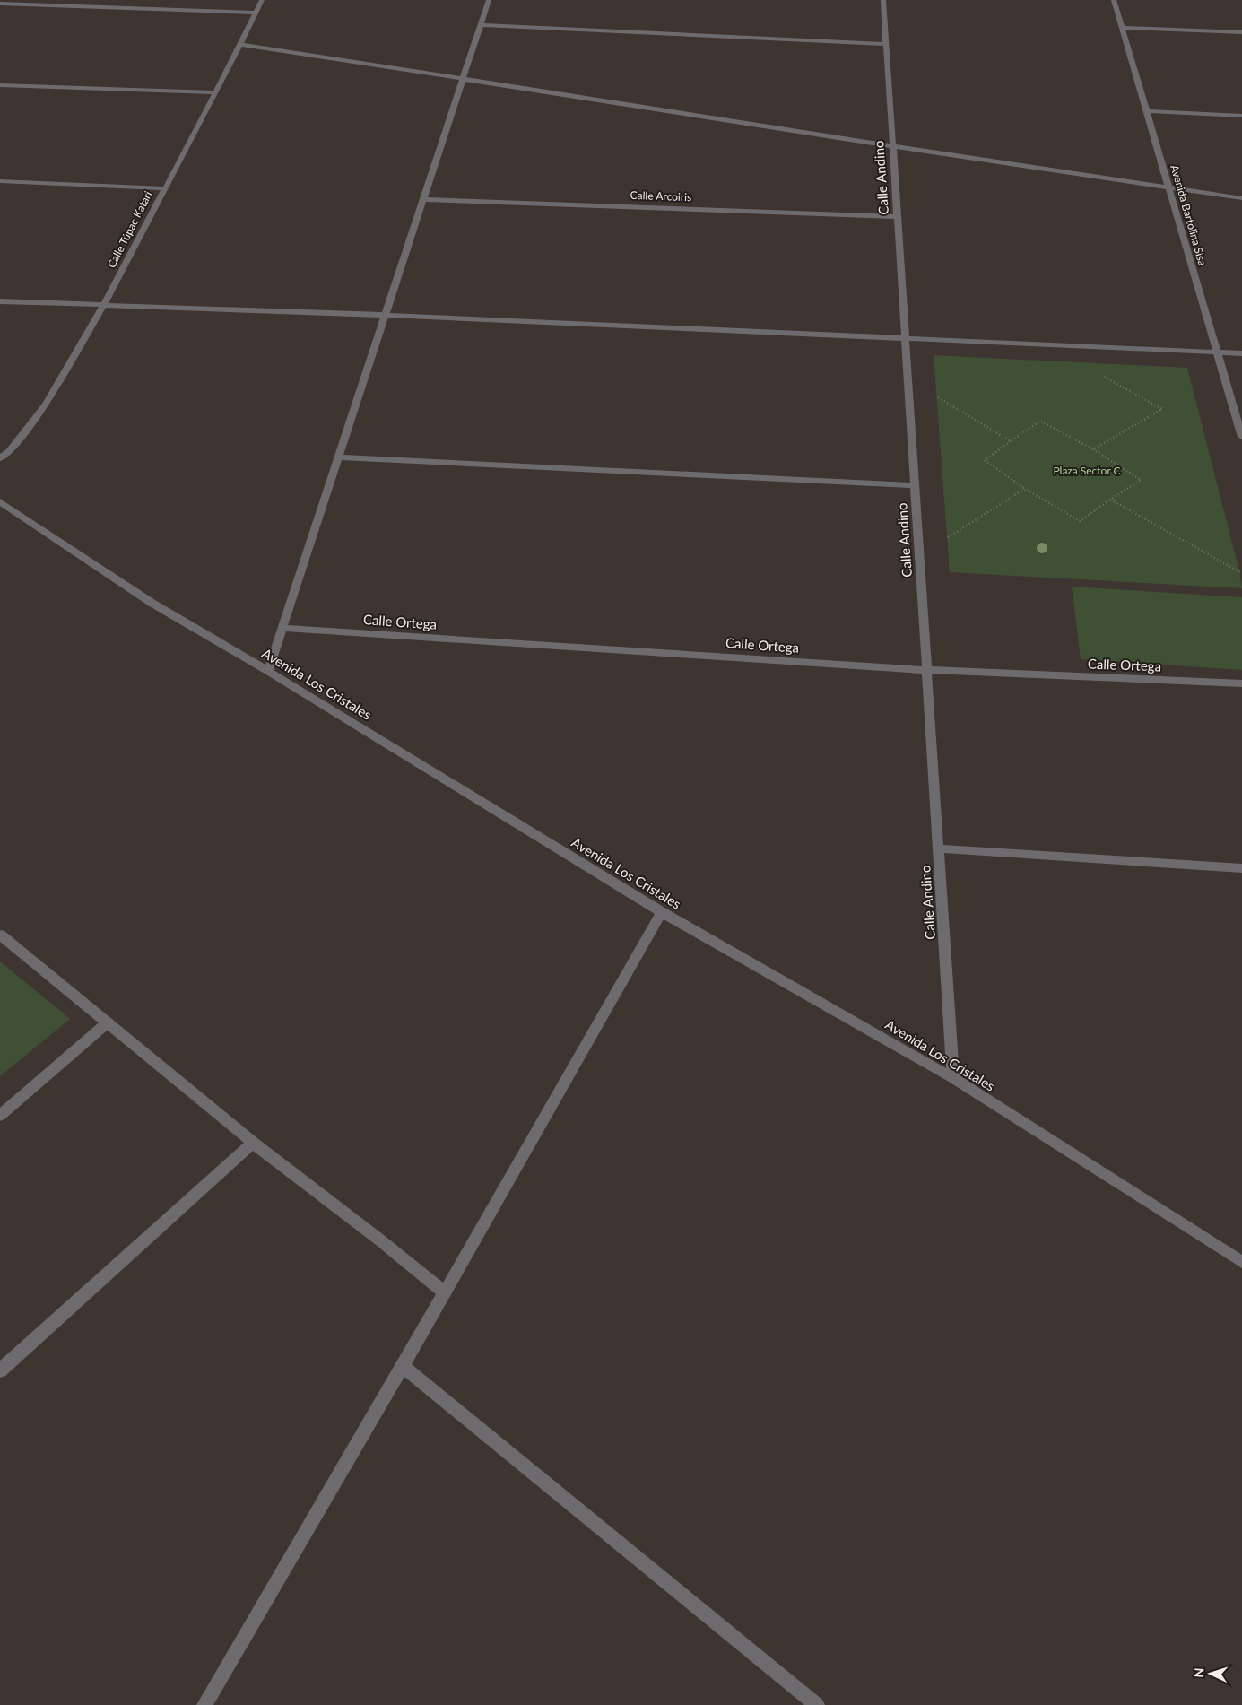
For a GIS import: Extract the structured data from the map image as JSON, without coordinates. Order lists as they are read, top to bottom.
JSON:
{
  "streets": {
    "street": [
      "Calle Andino",
      "Calle Arcoiris",
      "Avenida Bartolina Sisa",
      "Calle Túpac Katari",
      "Calle Ortega",
      "Avenida Los Cristales"
    ]
  },
  "crossings": [
    ["Calle Andino", "Calle Arcoiris"],
    ["Calle Andino", "Calle Ortega"],
    ["Calle Andino", "Avenida Los Cristales"]
  ],
  "parks": ["Plaza Sector C"],
  "north": "left"
}
